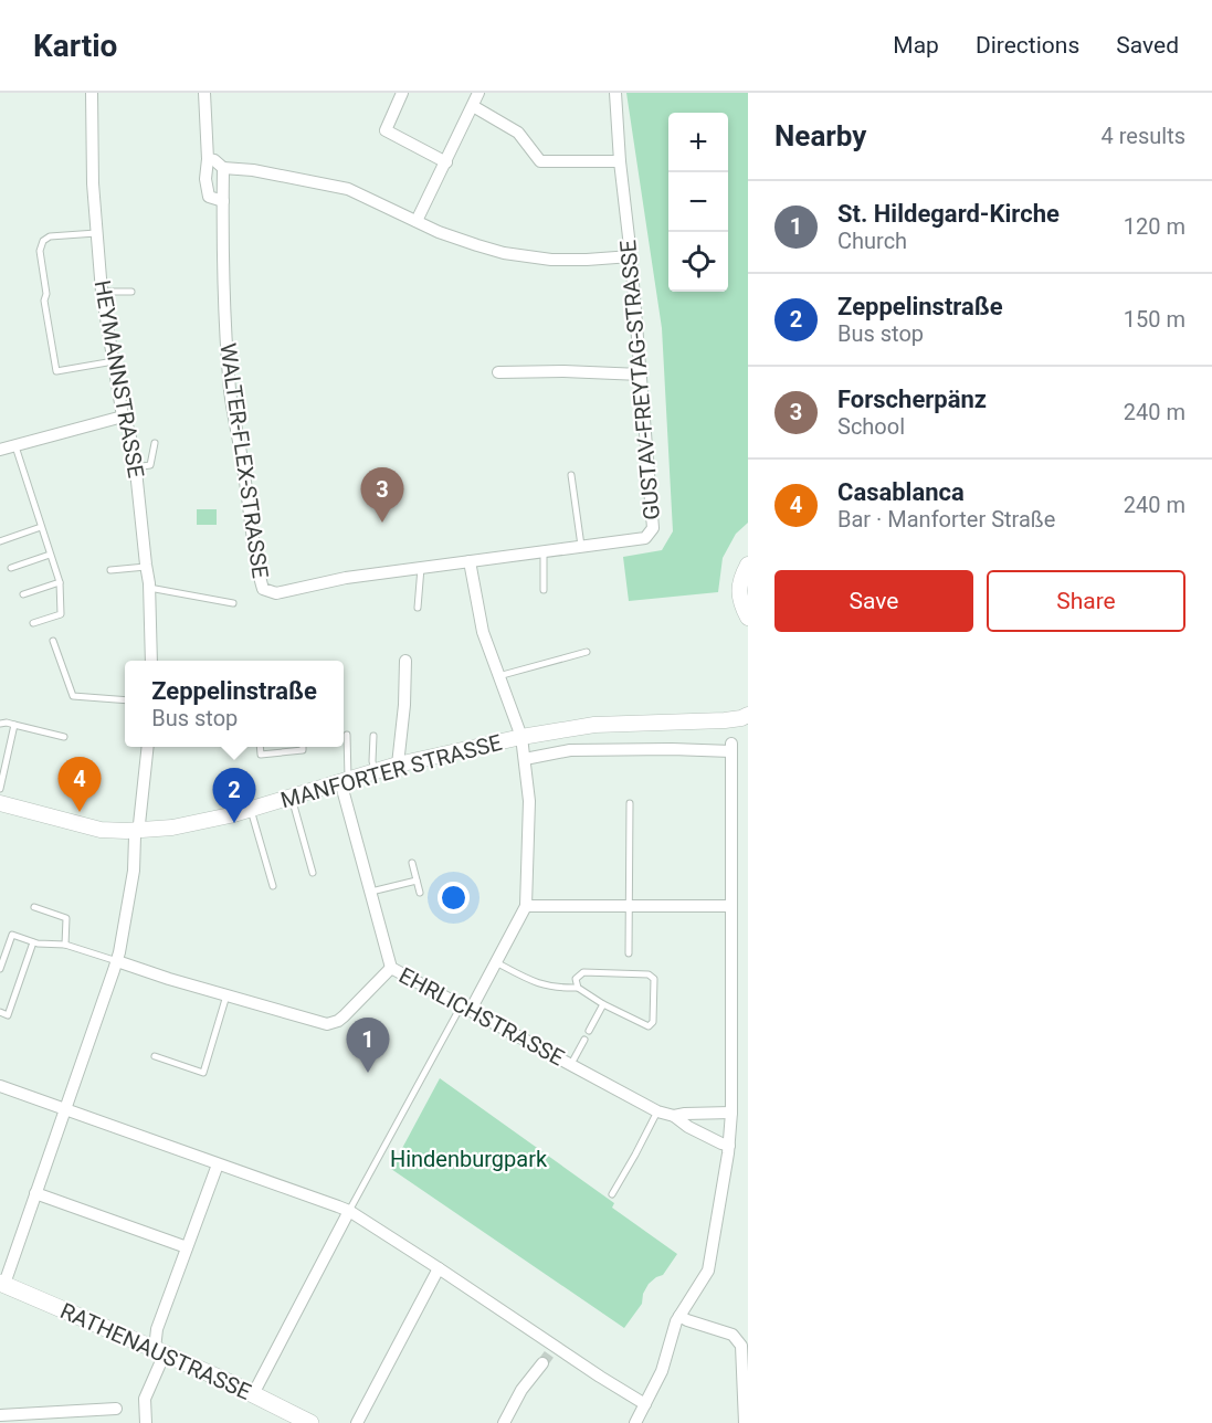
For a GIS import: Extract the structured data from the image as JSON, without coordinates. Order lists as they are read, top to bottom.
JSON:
{
  "streets": {
    "main road": ["RATHENAUSTRASSE"],
    "street": [
      "HEYMANNSTRASSE",
      "GUSTAV-FREYTAG-STRASSE",
      "WALTER-FLEX-STRASSE",
      "MANFORTER STRASSE",
      "EHRLICHSTRASSE"
    ]
  },
  "crossings": [
    ["GUSTAV-FREYTAG-STRASSE", "WALTER-FLEX-STRASSE"],
    ["MANFORTER STRASSE", "EHRLICHSTRASSE"]
  ],
  "parks": ["Hindenburgpark"],
  "page": {
    "header": "Kartio",
    "nav": ["Map", "Directions", "Saved"],
    "heading": ["Nearby", "4 results"],
    "map_buttons": ["+", "−"],
    "list": [
      {
        "mark": "1",
        "name": "St. Hildegard-Kirche",
        "note": "Church",
        "value": "120 m"
      },
      {
        "mark": "2",
        "name": "Zeppelinstraße",
        "note": "Bus stop",
        "value": "150 m"
      },
      {
        "mark": "3",
        "name": "Forscherpänz",
        "note": "School",
        "value": "240 m"
      },
      {
        "mark": "4",
        "name": "Casablanca",
        "note": "Bar · Manforter Straße",
        "value": "240 m"
      }
    ],
    "pins": [
      "3",
      "4",
      "2",
      "1"
    ],
    "buttons": ["Save", "Share"],
    "popup": ["Zeppelinstraße", "Bus stop"]
  }
}
